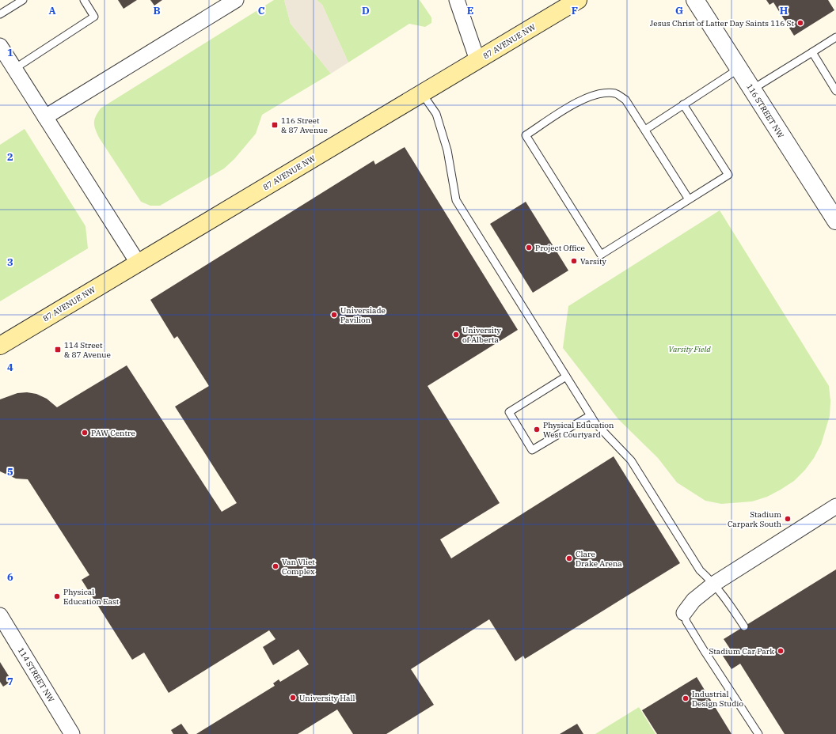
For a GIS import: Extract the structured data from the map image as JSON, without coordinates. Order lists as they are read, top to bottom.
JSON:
{
  "streets": {
    "main road": ["87 AVENUE NW"],
    "street": ["116 STREET NW", "114 STREET NW"]
  },
  "parks": ["Varsity Field"],
  "places": {
    "other": [
      "Jesus Christ of Latter Day Saints 116 St",
      "Project Office",
      "Varsity",
      "Universiade Pavilion",
      "University of Alberta",
      "Physical Education West Courtyard",
      "PAW Centre",
      "Stadium Carpark South",
      "Clare Drake Arena",
      "Van Vliet Complex",
      "Physical Education East",
      "Stadium Car Park",
      "University Hall",
      "Industrial Design Studio"
    ],
    "transit": ["116 Street & 87 Avenue", "114 Street & 87 Avenue"]
  },
  "grid": {
    "columns": [
      "A",
      "B",
      "C",
      "D",
      "E",
      "F",
      "G",
      "H"
    ],
    "rows": [
      "1",
      "2",
      "3",
      "4",
      "5",
      "6",
      "7"
    ]
  }
}
